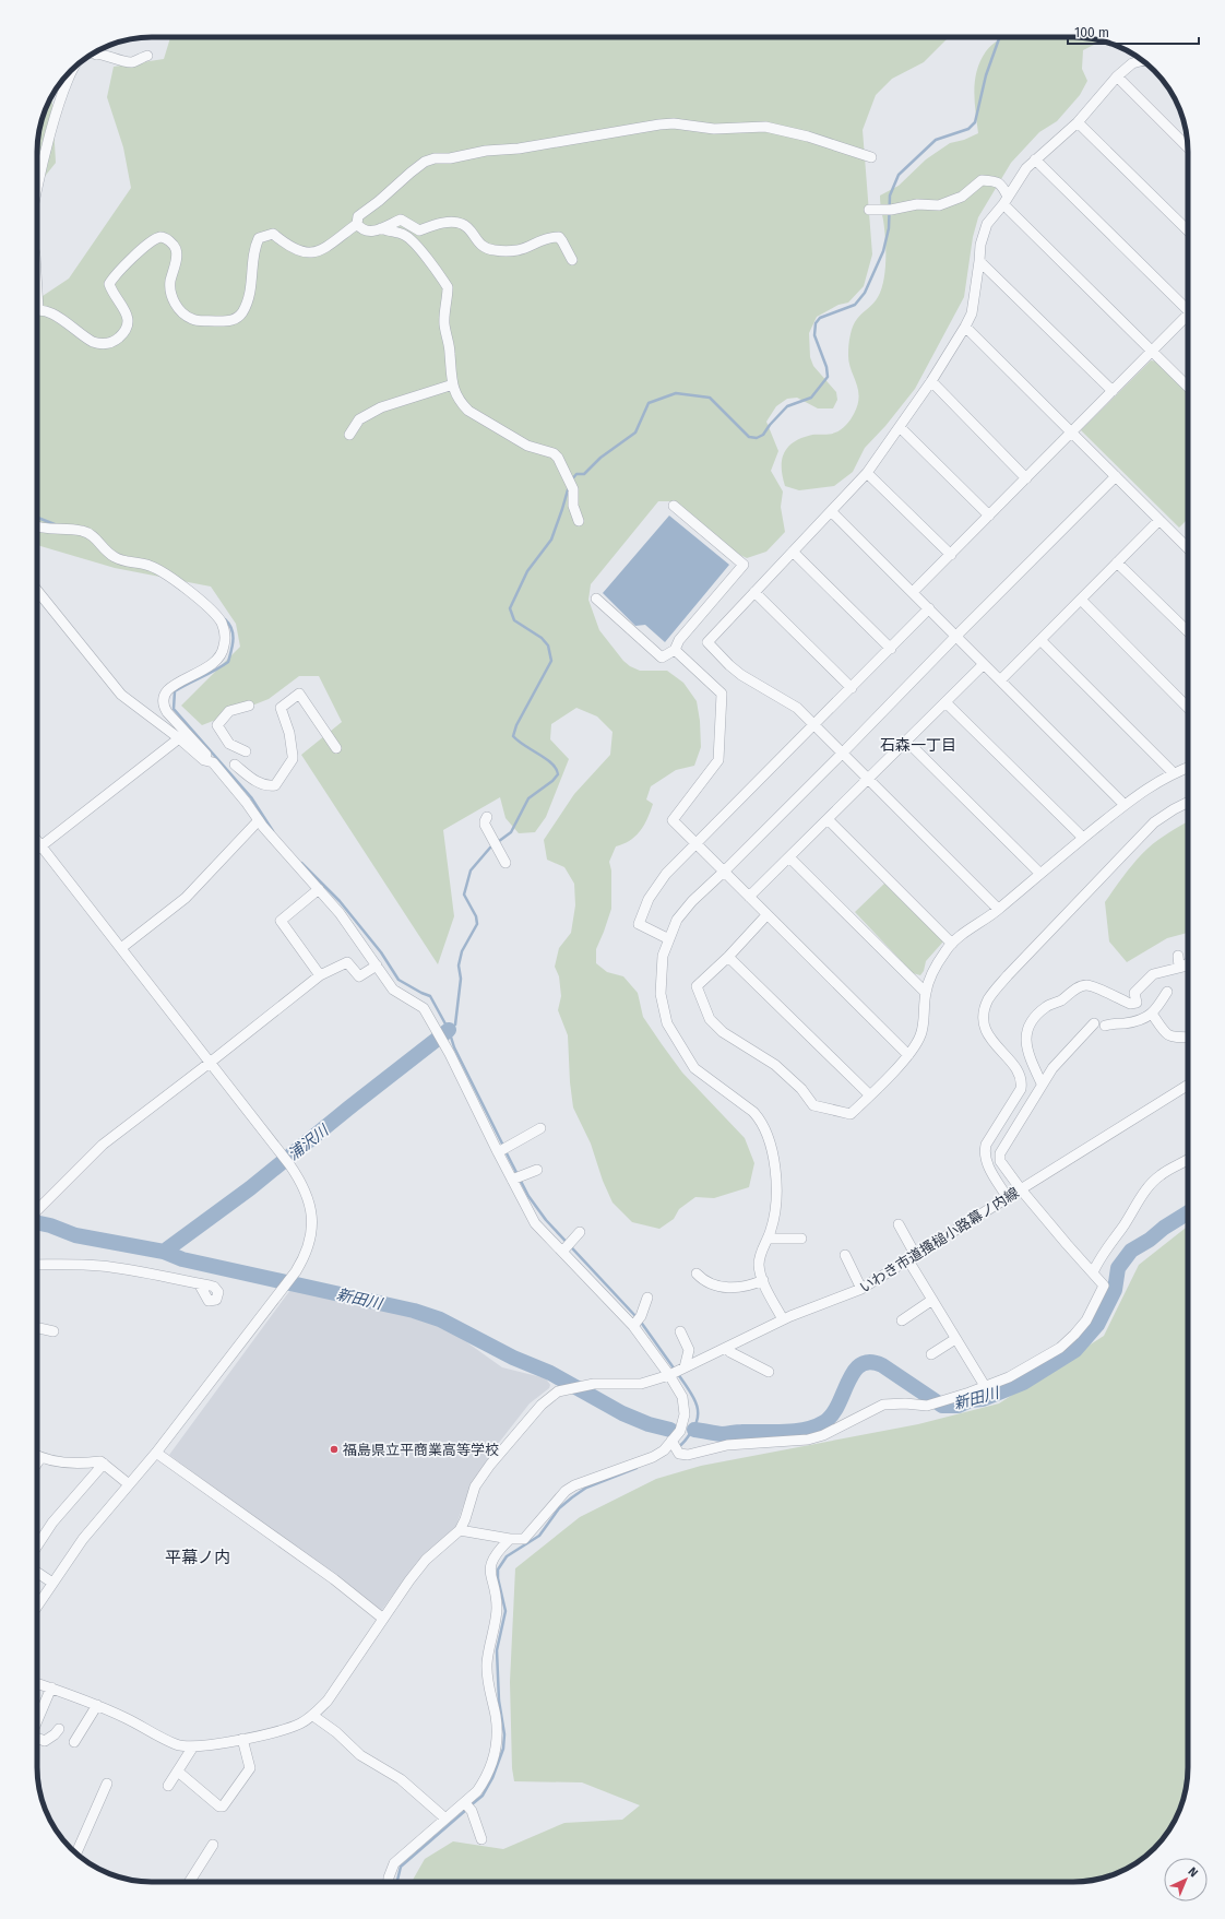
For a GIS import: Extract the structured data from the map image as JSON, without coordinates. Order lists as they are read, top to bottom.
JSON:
{
  "streets": {
    "street": ["いわき市道搔槌小路幕ノ内線"]
  },
  "districts": ["石森一丁目", "平幕ノ内"],
  "water": ["浦沢川", "新田川"],
  "places": ["福島県立平商業高等学校"],
  "scale_bar": "100 m",
  "north": "top right"
}
